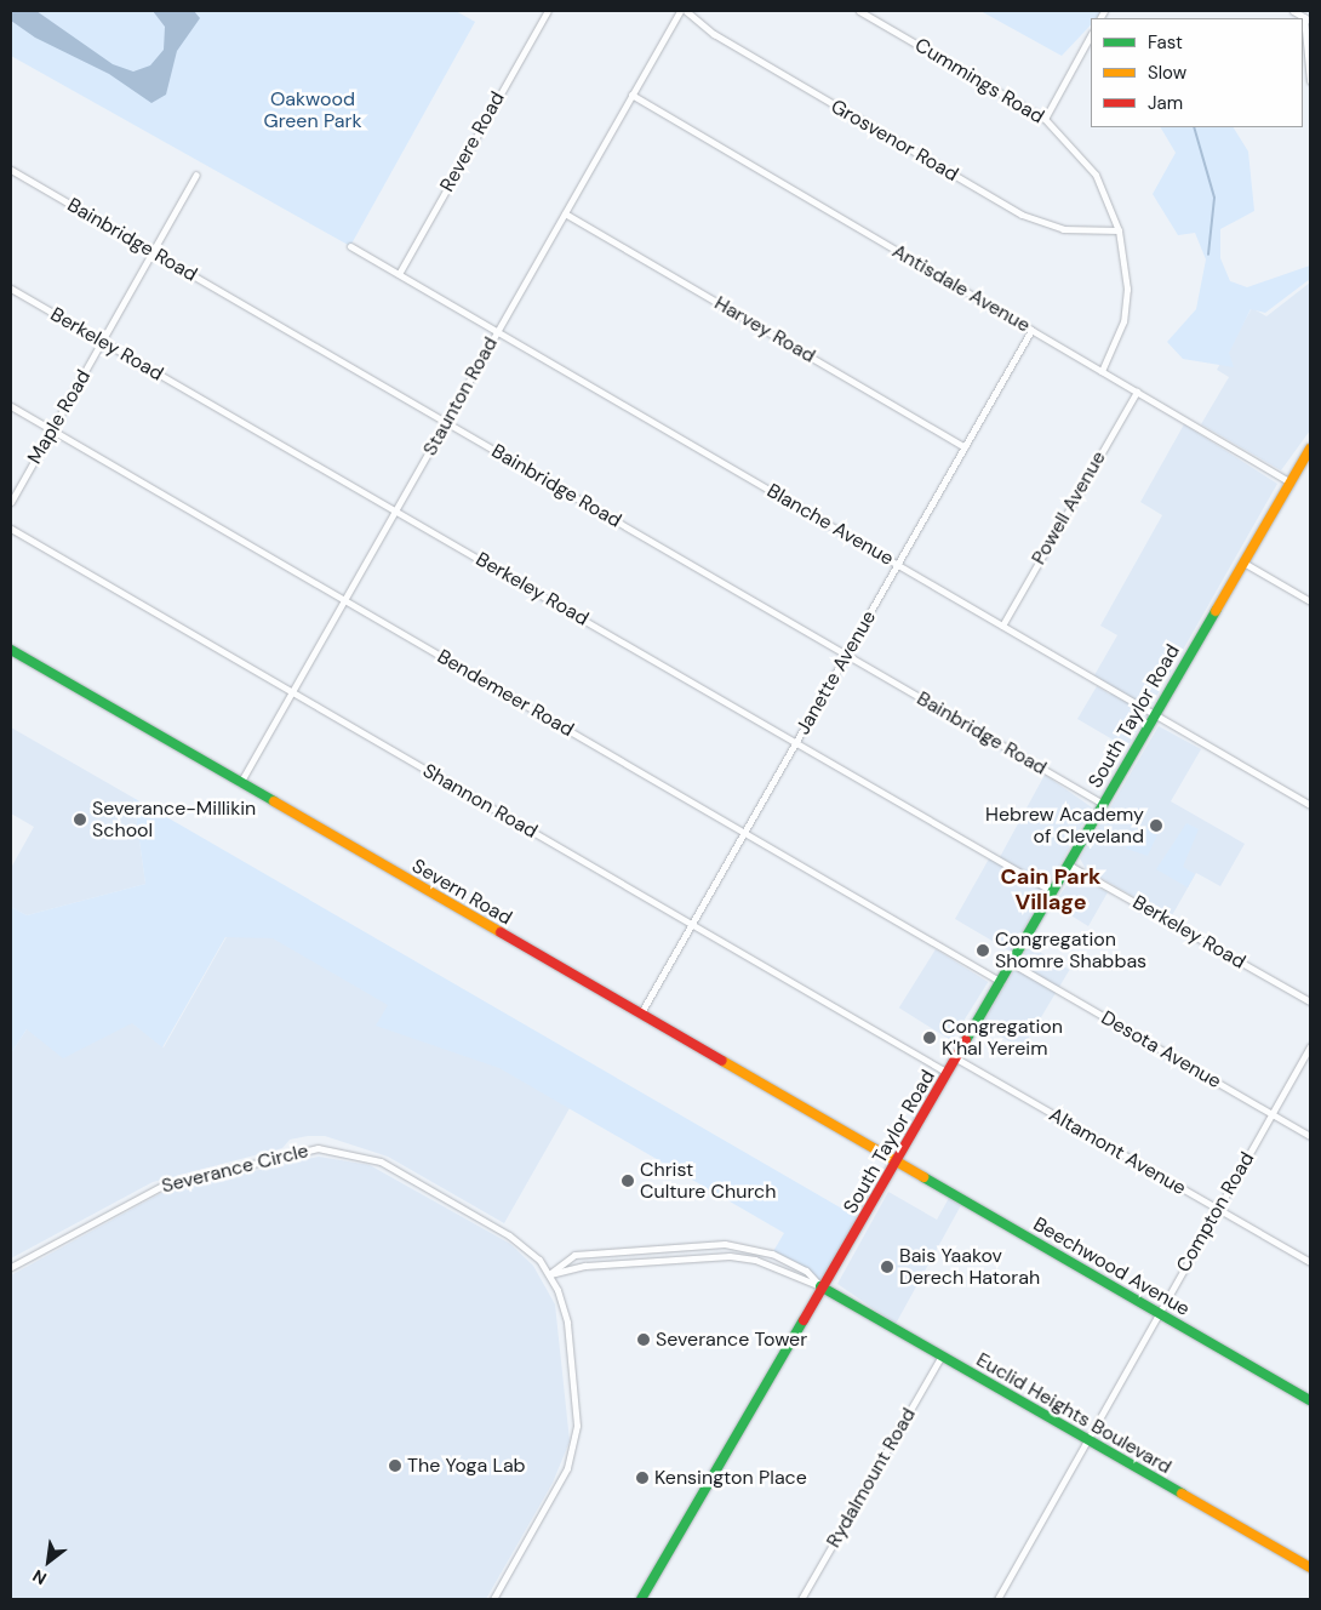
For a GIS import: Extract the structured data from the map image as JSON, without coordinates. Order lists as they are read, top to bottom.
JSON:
{
  "streets": {
    "street": [
      "Cummings Road",
      "Grosvenor Road",
      "Revere Road",
      "Bainbridge Road",
      "Antisdale Avenue",
      "Harvey Road",
      "Berkeley Road",
      "Staunton Road",
      "Maple Road",
      "Powell Avenue",
      "Blanche Avenue",
      "Janette Avenue",
      "Bendemeer Road",
      "South Taylor Road",
      "Shannon Road",
      "Severn Road",
      "Desota Avenue",
      "Altamont Avenue",
      "Severance Circle",
      "Compton Road",
      "Beechwood Avenue",
      "Euclid Heights Boulevard",
      "Rydalmount Road"
    ]
  },
  "crossings": [
    ["Cummings Road", "Grosvenor Road"],
    ["Cummings Road", "Antisdale Avenue"],
    ["Revere Road", "Blanche Avenue"],
    ["Bainbridge Road", "Staunton Road"],
    ["Bainbridge Road", "Maple Road"],
    ["Bainbridge Road", "Janette Avenue"],
    ["Bainbridge Road", "South Taylor Road"],
    ["Antisdale Avenue", "Staunton Road"],
    ["Antisdale Avenue", "Powell Avenue"],
    ["Antisdale Avenue", "Janette Avenue"],
    ["Antisdale Avenue", "South Taylor Road"],
    ["Harvey Road", "Staunton Road"],
    ["Harvey Road", "Janette Avenue"],
    ["Berkeley Road", "Staunton Road"],
    ["Berkeley Road", "Maple Road"],
    ["Berkeley Road", "Janette Avenue"],
    ["Berkeley Road", "South Taylor Road"],
    ["Staunton Road", "Blanche Avenue"],
    ["Staunton Road", "Bendemeer Road"],
    ["Staunton Road", "Shannon Road"],
    ["Staunton Road", "Severn Road"],
    ["Maple Road", "Bendemeer Road"],
    ["Powell Avenue", "Blanche Avenue"],
    ["Blanche Avenue", "Janette Avenue"],
    ["Blanche Avenue", "South Taylor Road"],
    ["Janette Avenue", "Bendemeer Road"],
    ["Janette Avenue", "Shannon Road"],
    ["Janette Avenue", "Severn Road"],
    ["Bendemeer Road", "South Taylor Road"],
    ["South Taylor Road", "Shannon Road"],
    ["South Taylor Road", "Severn Road"],
    ["South Taylor Road", "Desota Avenue"],
    ["South Taylor Road", "Altamont Avenue"],
    ["South Taylor Road", "Beechwood Avenue"],
    ["South Taylor Road", "Euclid Heights Boulevard"],
    ["Severn Road", "Beechwood Avenue"],
    ["Desota Avenue", "Compton Road"],
    ["Altamont Avenue", "Compton Road"],
    ["Compton Road", "Beechwood Avenue"],
    ["Compton Road", "Euclid Heights Boulevard"],
    ["Euclid Heights Boulevard", "Rydalmount Road"]
  ],
  "districts": ["Cain Park Village"],
  "parks": ["Oakwood Green Park"],
  "places": [
    "Severance-Millikin School",
    "Hebrew Academy of Cleveland",
    "Congregation Shomre Shabbas",
    "Congregation K'hal Yereim",
    "Christ Culture Church",
    "Bais Yaakov Derech Hatorah",
    "Severance Tower",
    "The Yoga Lab",
    "Kensington Place"
  ],
  "legend": ["Fast", "Slow", "Jam"],
  "north": "bottom left"
}
